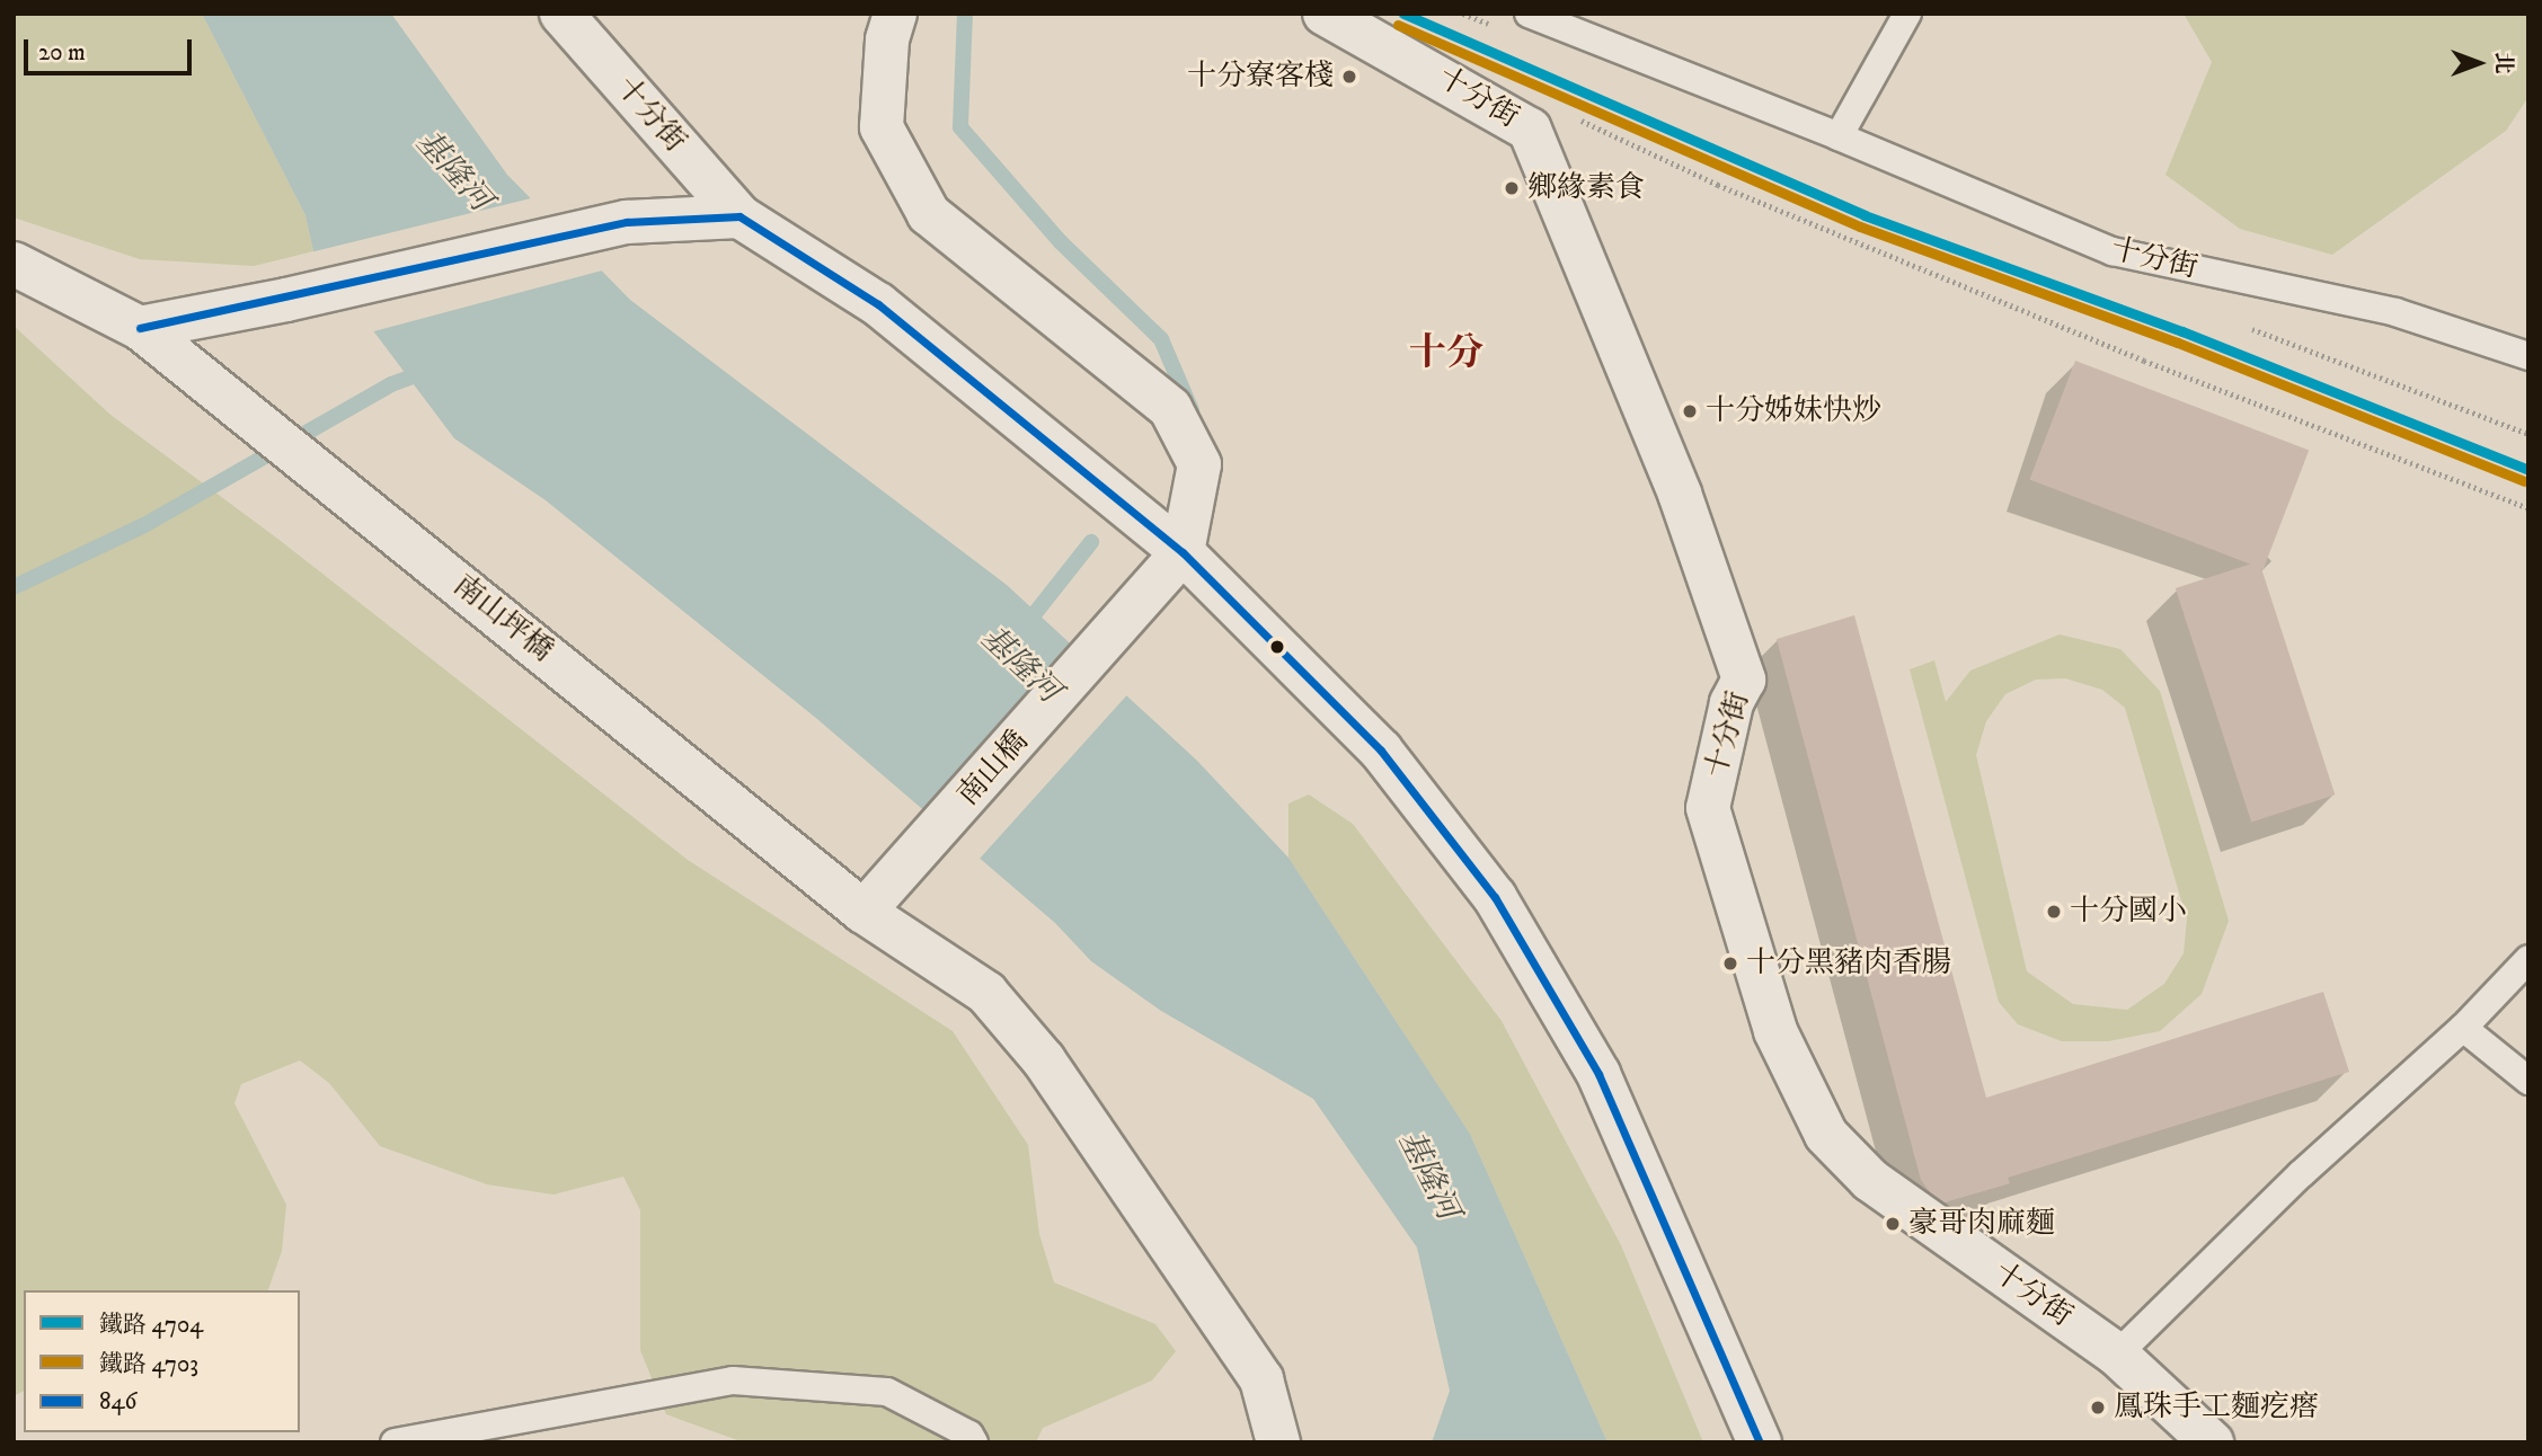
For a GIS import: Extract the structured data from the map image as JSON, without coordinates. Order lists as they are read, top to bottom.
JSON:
{
  "streets": {
    "street": ["十分街", "南山坪橋", "南山橋"]
  },
  "crossings": [
    ["十分街", "南山橋"],
    ["南山坪橋", "南山橋"]
  ],
  "districts": ["十分"],
  "water": ["基隆河"],
  "places": [
    "十分寮客棧",
    "鄉緣素食",
    "十分姊妹快炒",
    "十分國小",
    "十分黑豬肉香腸",
    "豪哥肉麻麵",
    "鳳珠手工麵疙瘩"
  ],
  "lines": ["rail line 4704", "rail line 4703", "transit line 846"],
  "legend": ["鐵路 4704", "鐵路 4703", "846"],
  "scale_bar": "20 m",
  "north": "right"
}
